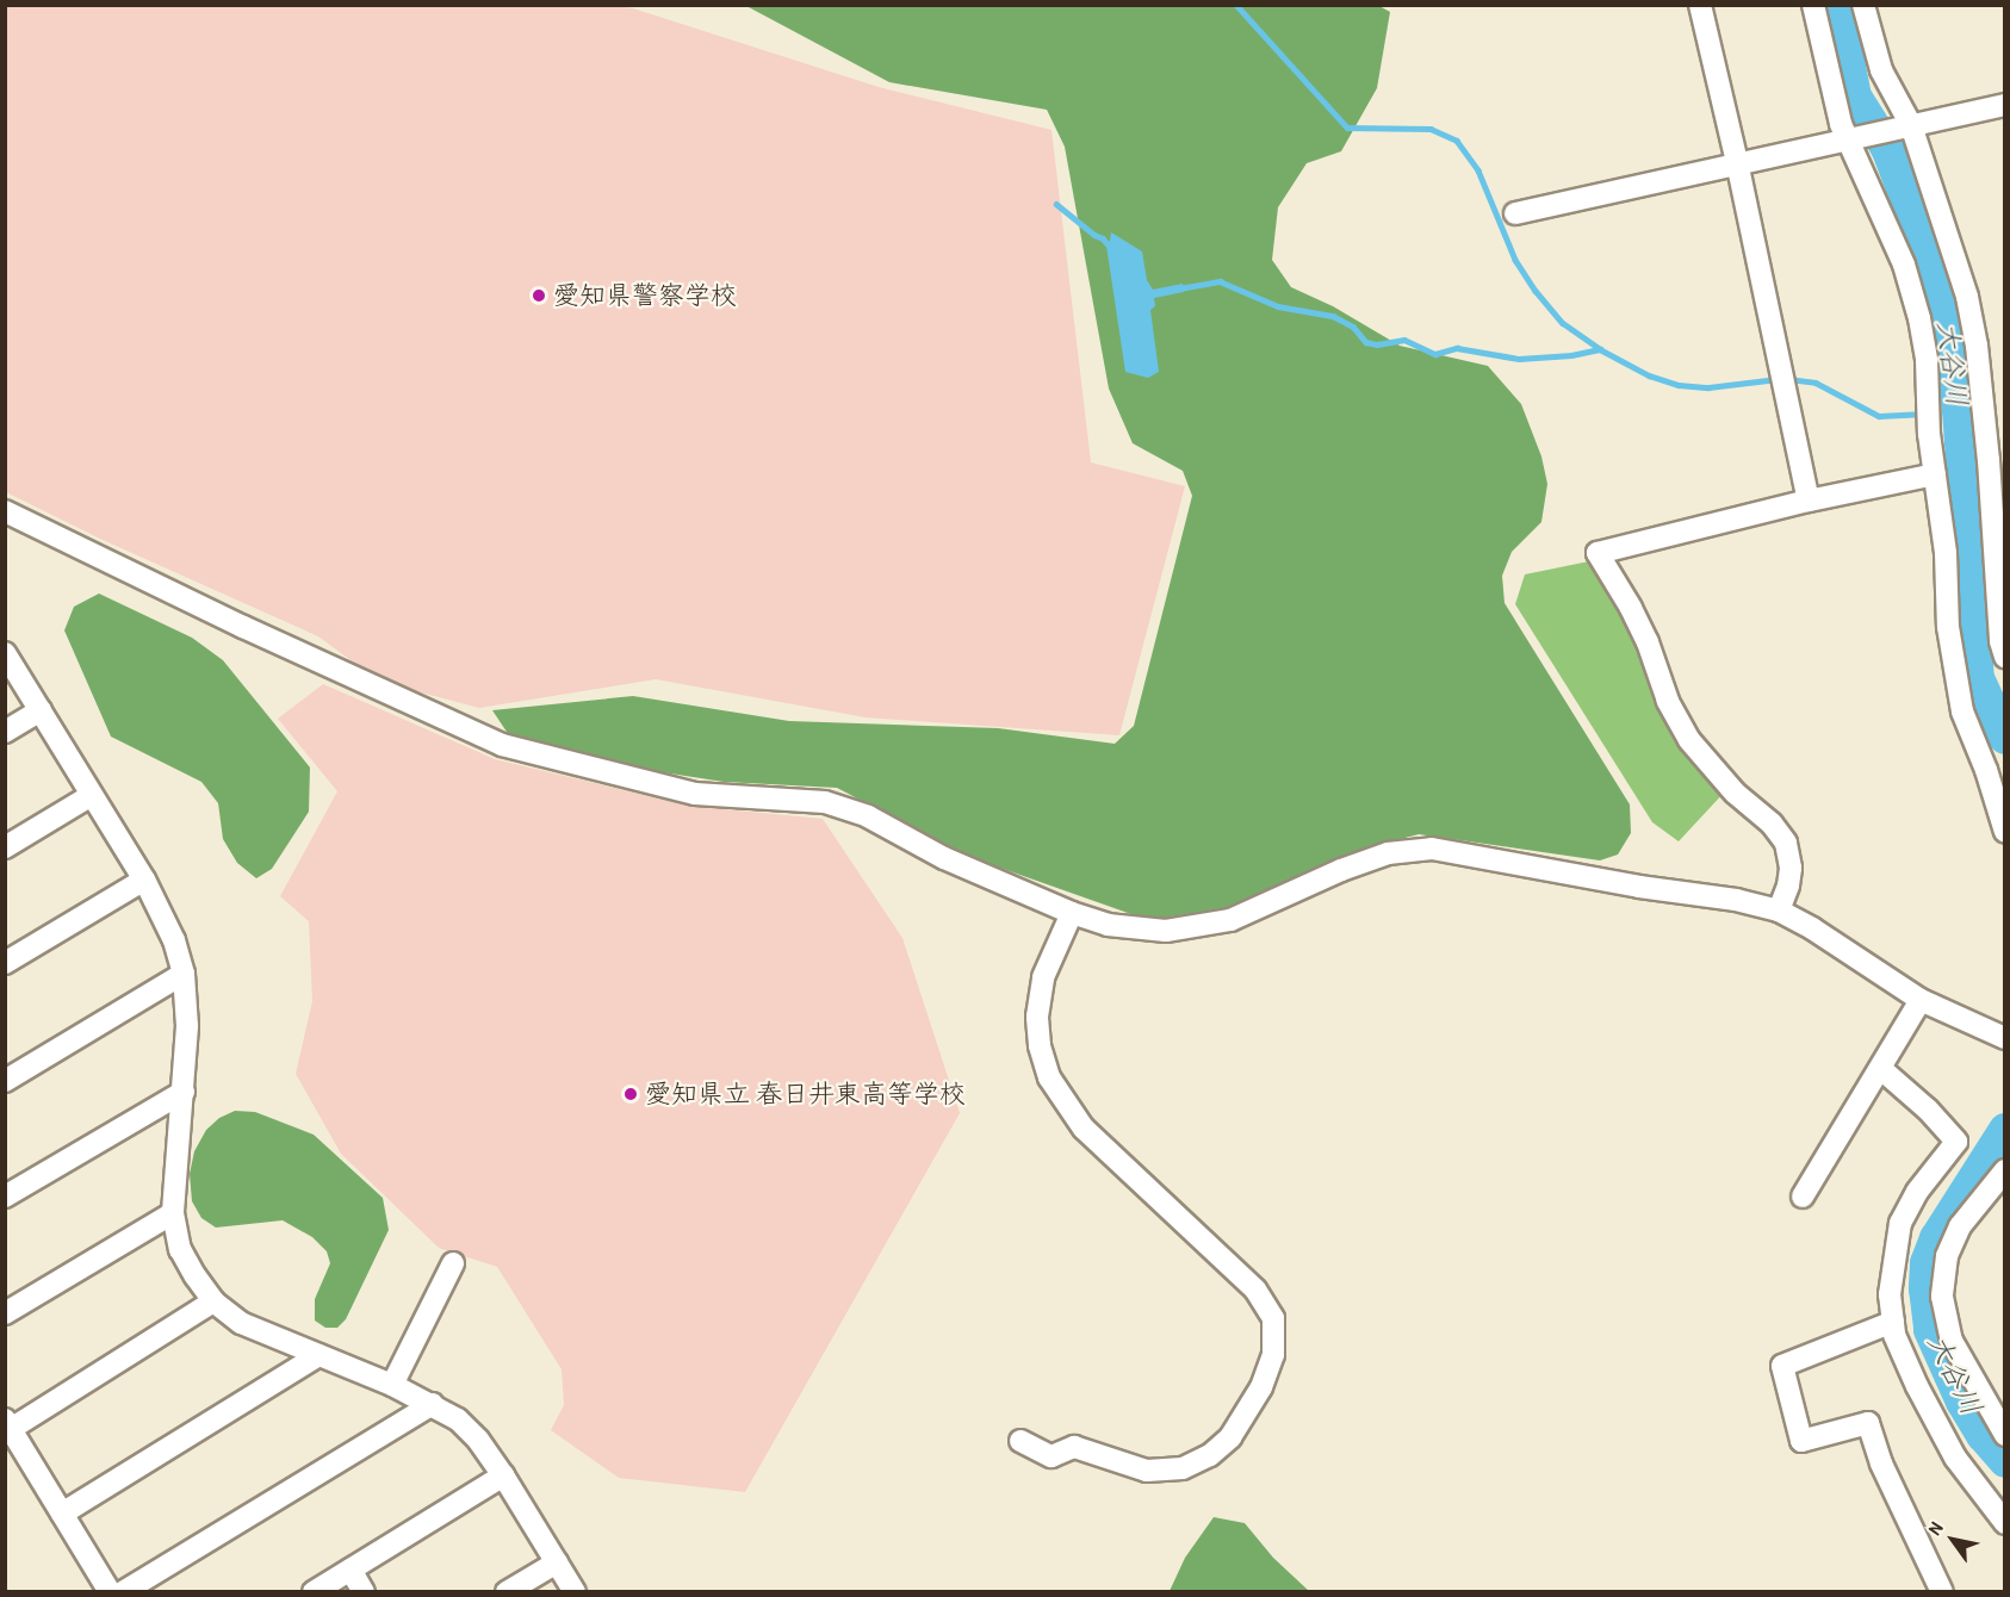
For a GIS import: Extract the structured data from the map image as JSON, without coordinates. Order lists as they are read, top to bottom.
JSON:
{
  "water": ["大谷川"],
  "places": ["愛知県警察学校", "愛知県立 春日井東高等学校"],
  "north": "top left"
}
